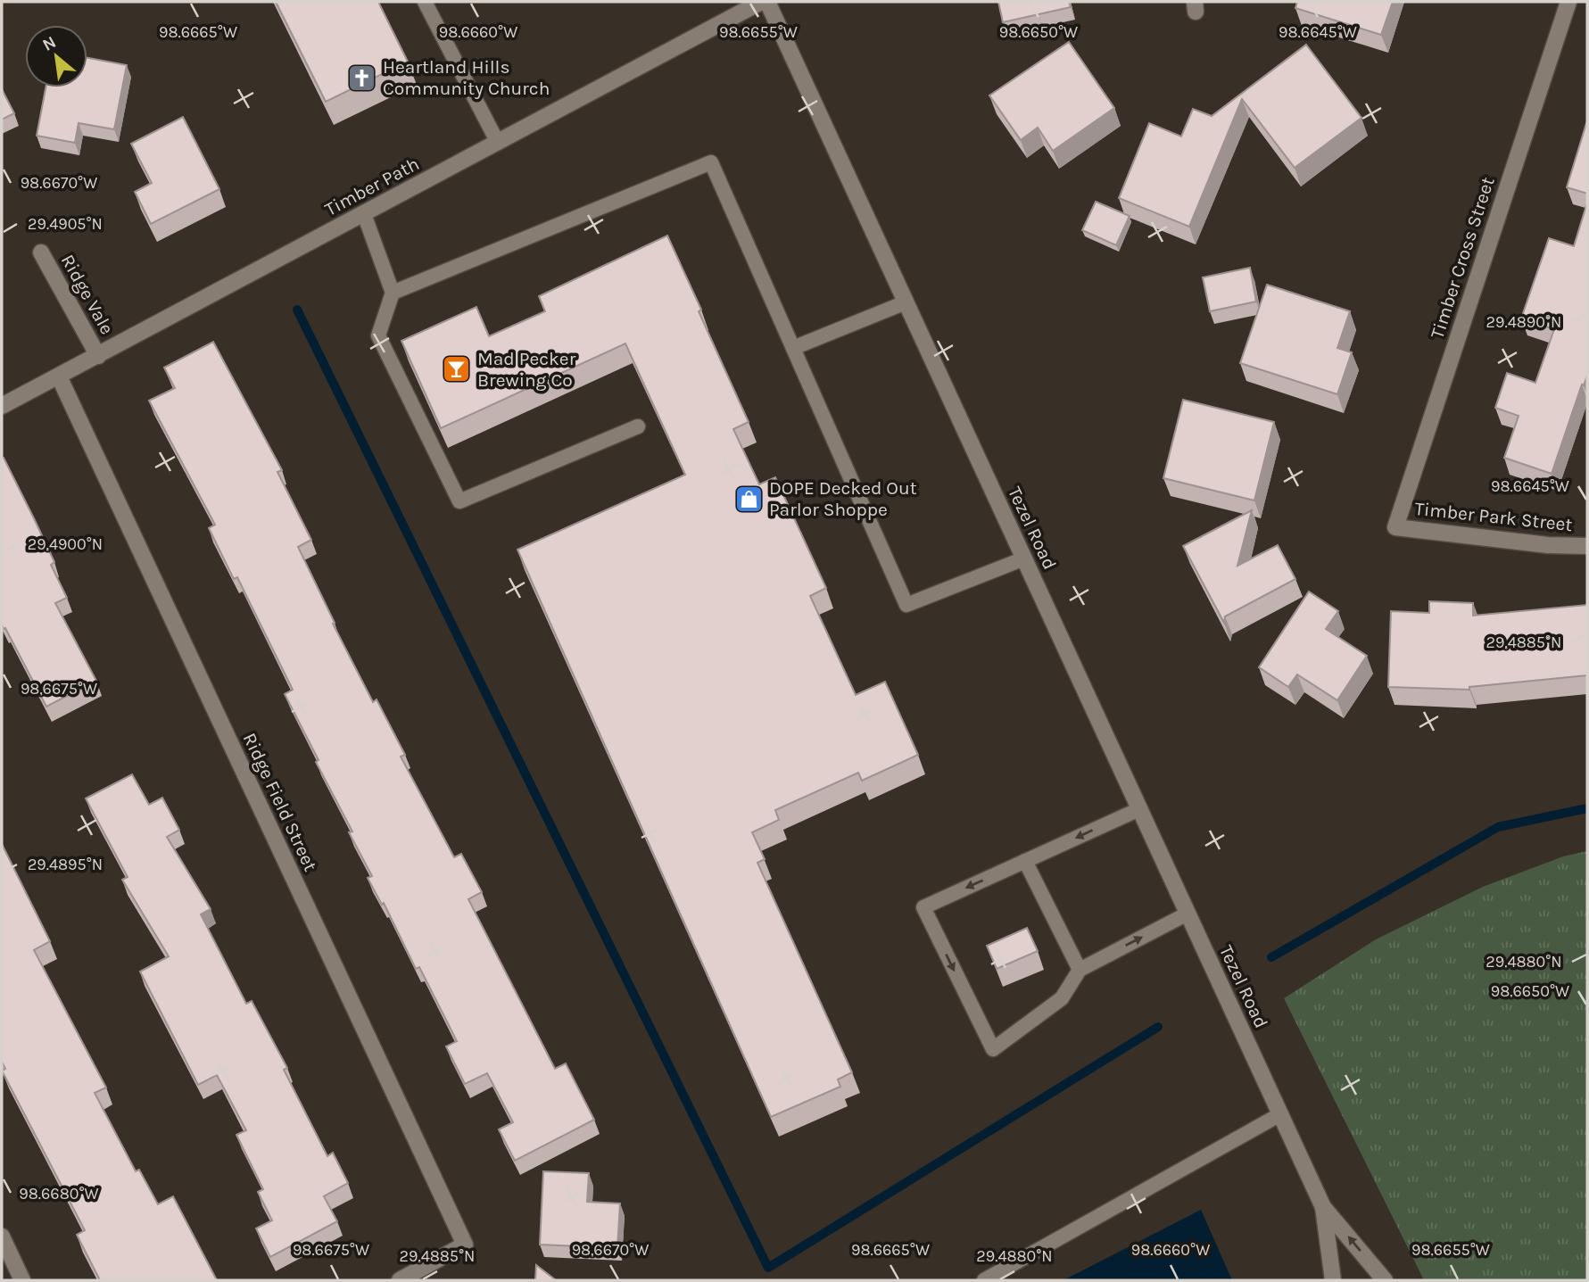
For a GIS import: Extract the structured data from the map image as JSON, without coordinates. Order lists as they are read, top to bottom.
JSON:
{
  "streets": {
    "street": [
      "Timber Path",
      "Timber Cross Street",
      "Ridge Vale",
      "Timber Park Street",
      "Tezel Road",
      "Ridge Field Street"
    ]
  },
  "crossings": [
    ["Timber Path", "Ridge Vale"],
    ["Timber Path", "Ridge Field Street"],
    ["Timber Cross Street", "Timber Park Street"]
  ],
  "places": {
    "church": ["Heartland Hills Community Church"],
    "bar": ["Mad Pecker Brewing Co"],
    "shop": ["DOPE Decked Out Parlor Shoppe"]
  },
  "north": "top left",
  "coordinates": [
    "98.6665°W",
    "98.6660°W",
    "98.6655°W",
    "98.6650°W",
    "98.6645°W",
    "98.6670°W",
    "29.4905°N",
    "29.4890°N",
    "29.4900°N",
    "29.4885°N",
    "98.6675°W",
    "29.4895°N",
    "29.4880°N",
    "98.6680°W"
  ]
}
